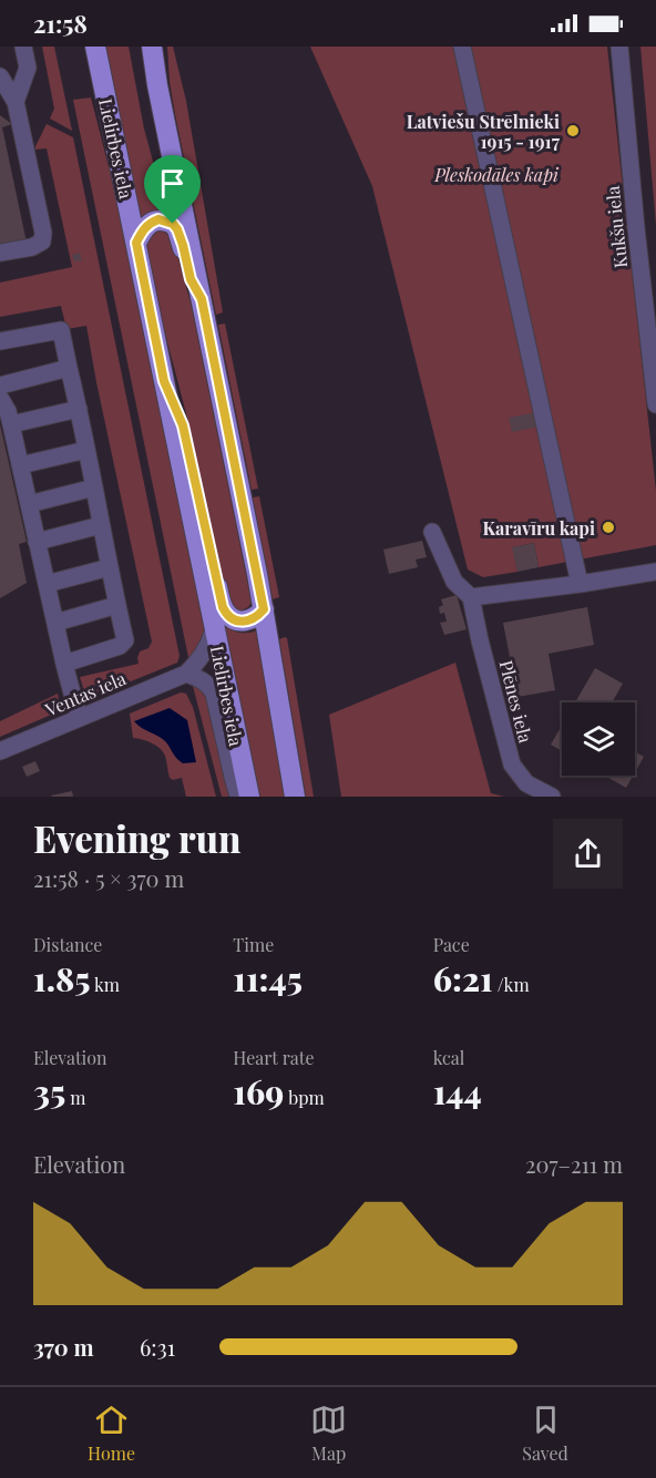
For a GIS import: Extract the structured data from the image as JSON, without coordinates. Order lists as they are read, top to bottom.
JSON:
{
  "streets": {
    "main road": ["Lielirbes iela"],
    "street": ["Kukšu iela", "Ventas iela", "Plēnes iela"]
  },
  "crossings": [
    ["Lielirbes iela", "Ventas iela"]
  ],
  "parks": ["Pleskodāles kapi"],
  "places": ["Latviešu Strēlnieki 1915 - 1917", "Karavīru kapi"],
  "page": {
    "status": "21:58",
    "heading": ["Evening run", "21:58 · 5 × 370 m"],
    "stats": [
      ["Distance", "1.85 km"],
      ["Time", "11:45"],
      ["Pace", "6:21 /km"],
      ["Elevation", "35 m"],
      ["Heart rate", "169 bpm"],
      ["kcal", "144"]
    ],
    "chart": ["Elevation", "207–211 m"],
    "list": [
      {
        "name": "370 m",
        "note": "6:31"
      }
    ],
    "tabs": ["Home", "Map", "Saved"]
  }
}
